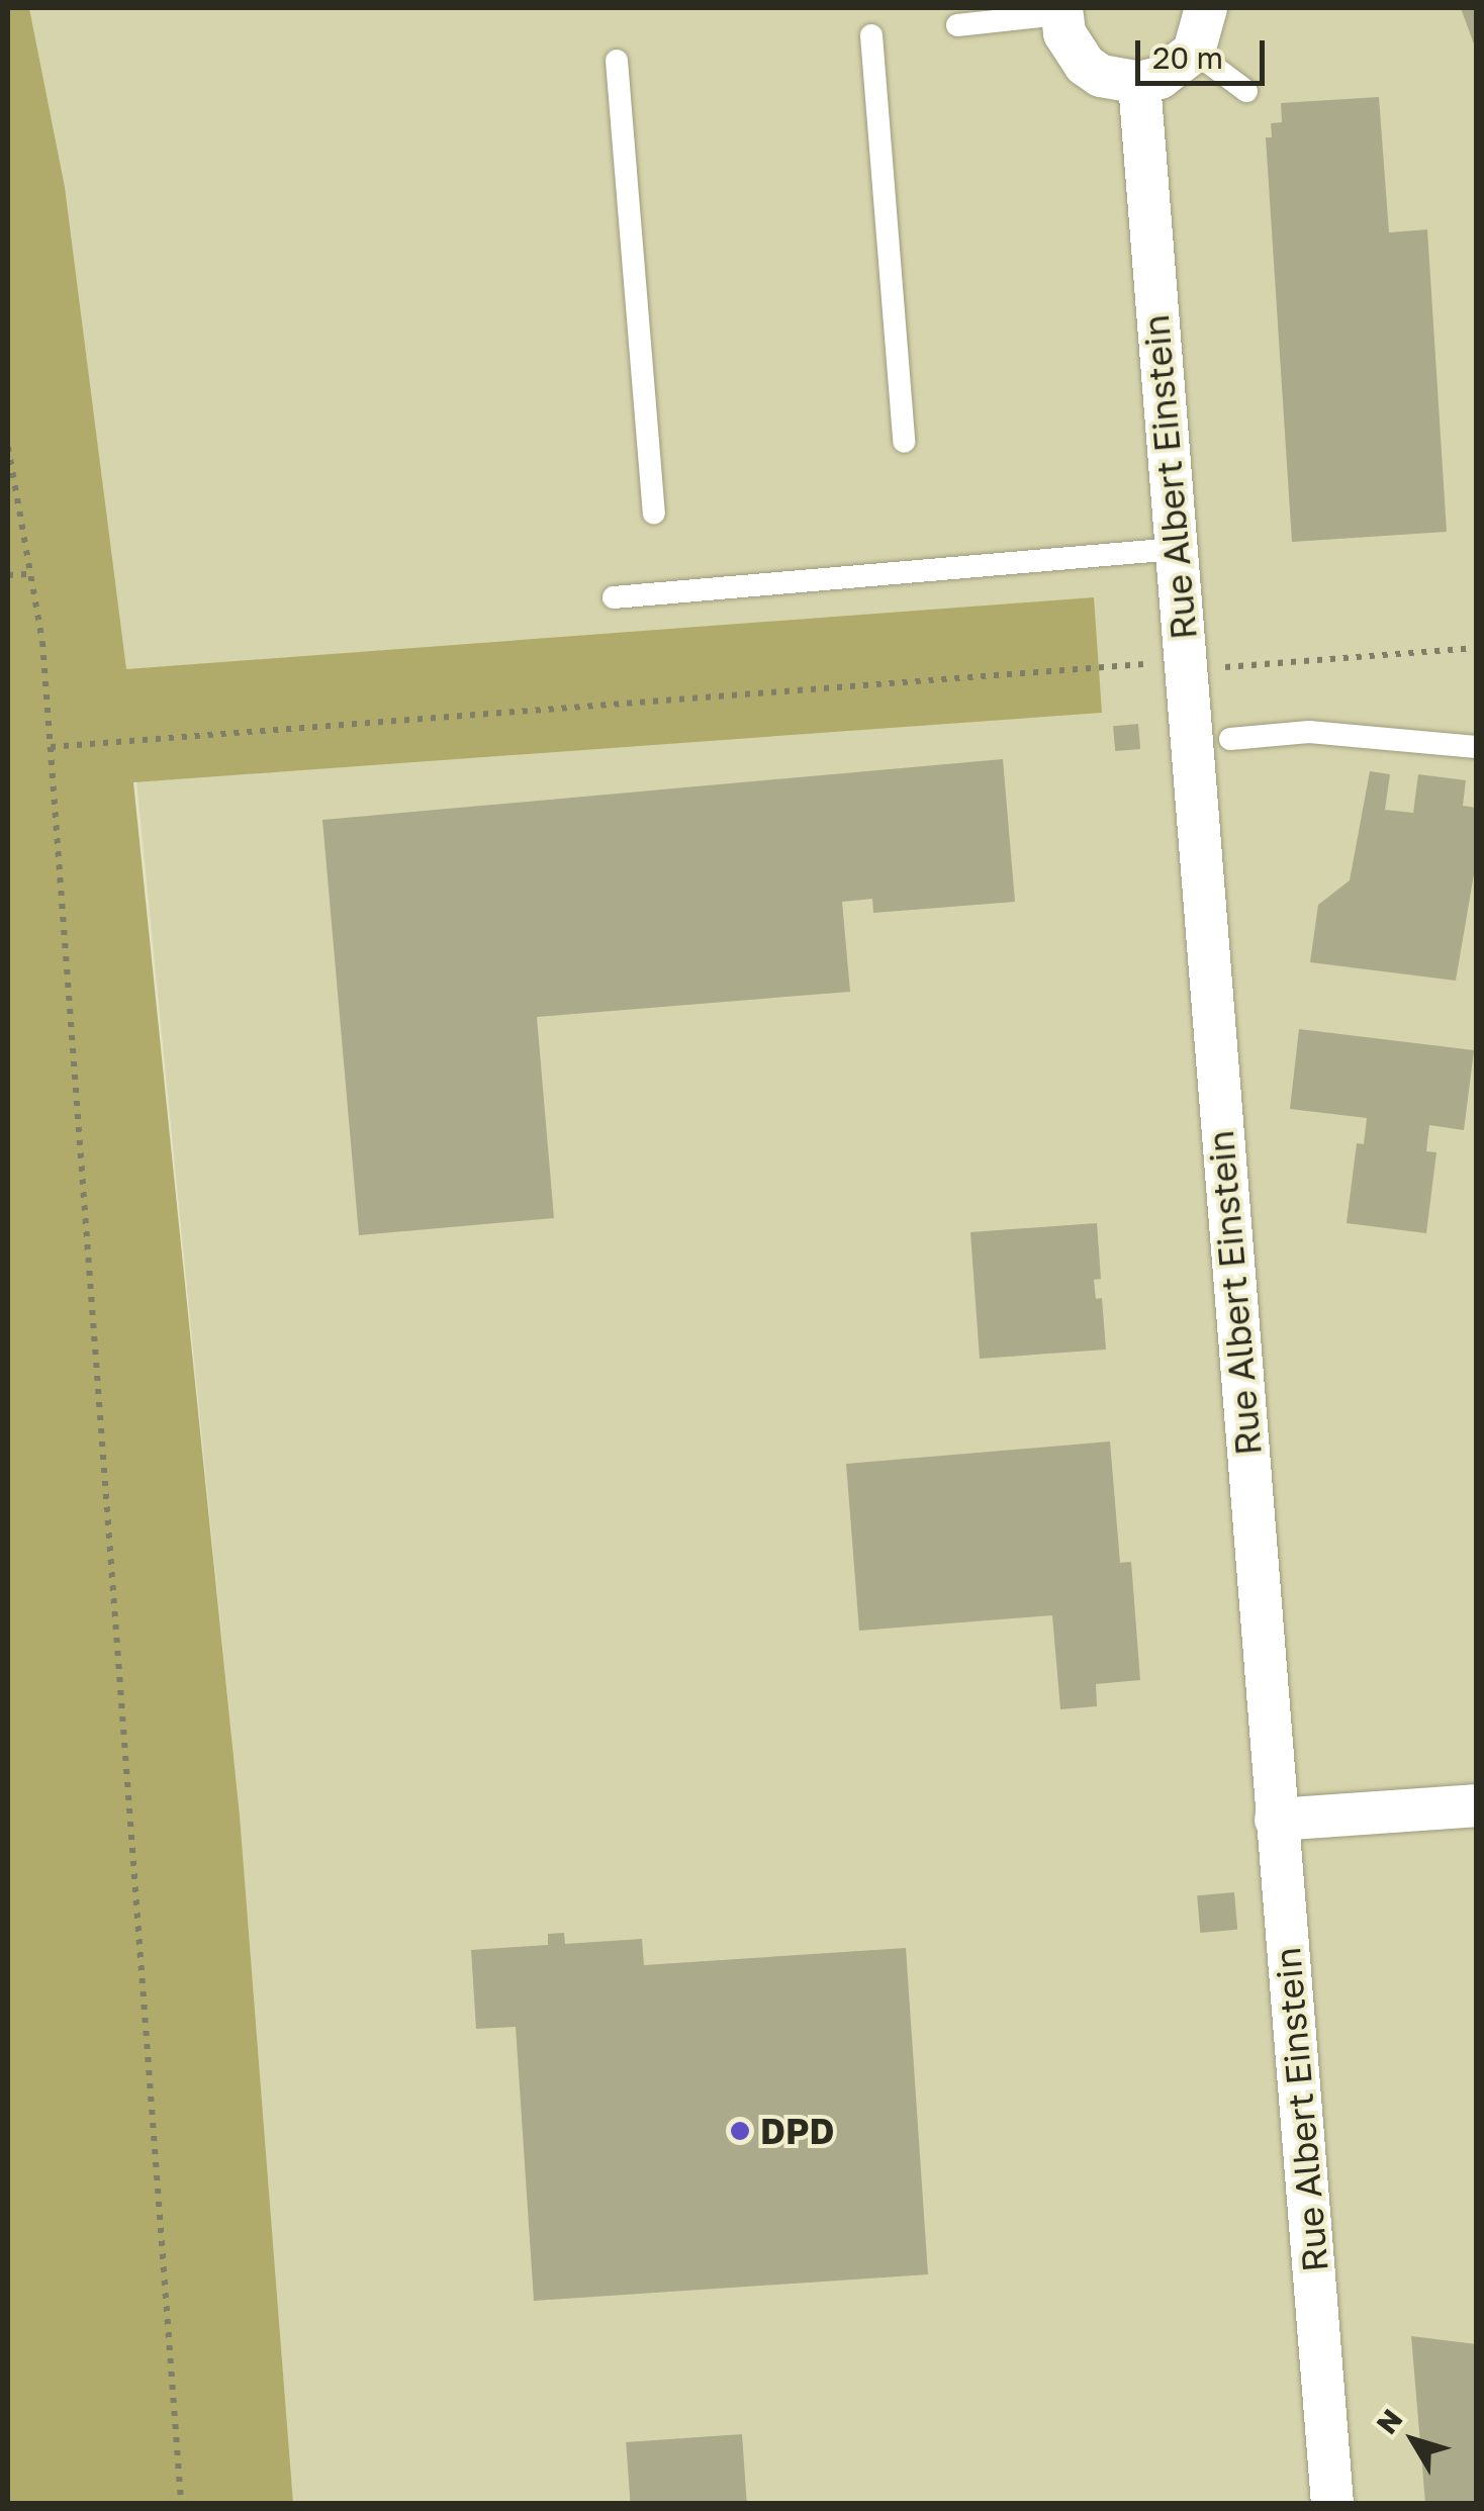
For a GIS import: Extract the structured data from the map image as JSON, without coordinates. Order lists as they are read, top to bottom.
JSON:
{
  "streets": {
    "street": ["Rue Albert Einstein"]
  },
  "places": ["DPD"],
  "scale_bar": "20 m",
  "north": "top left"
}
